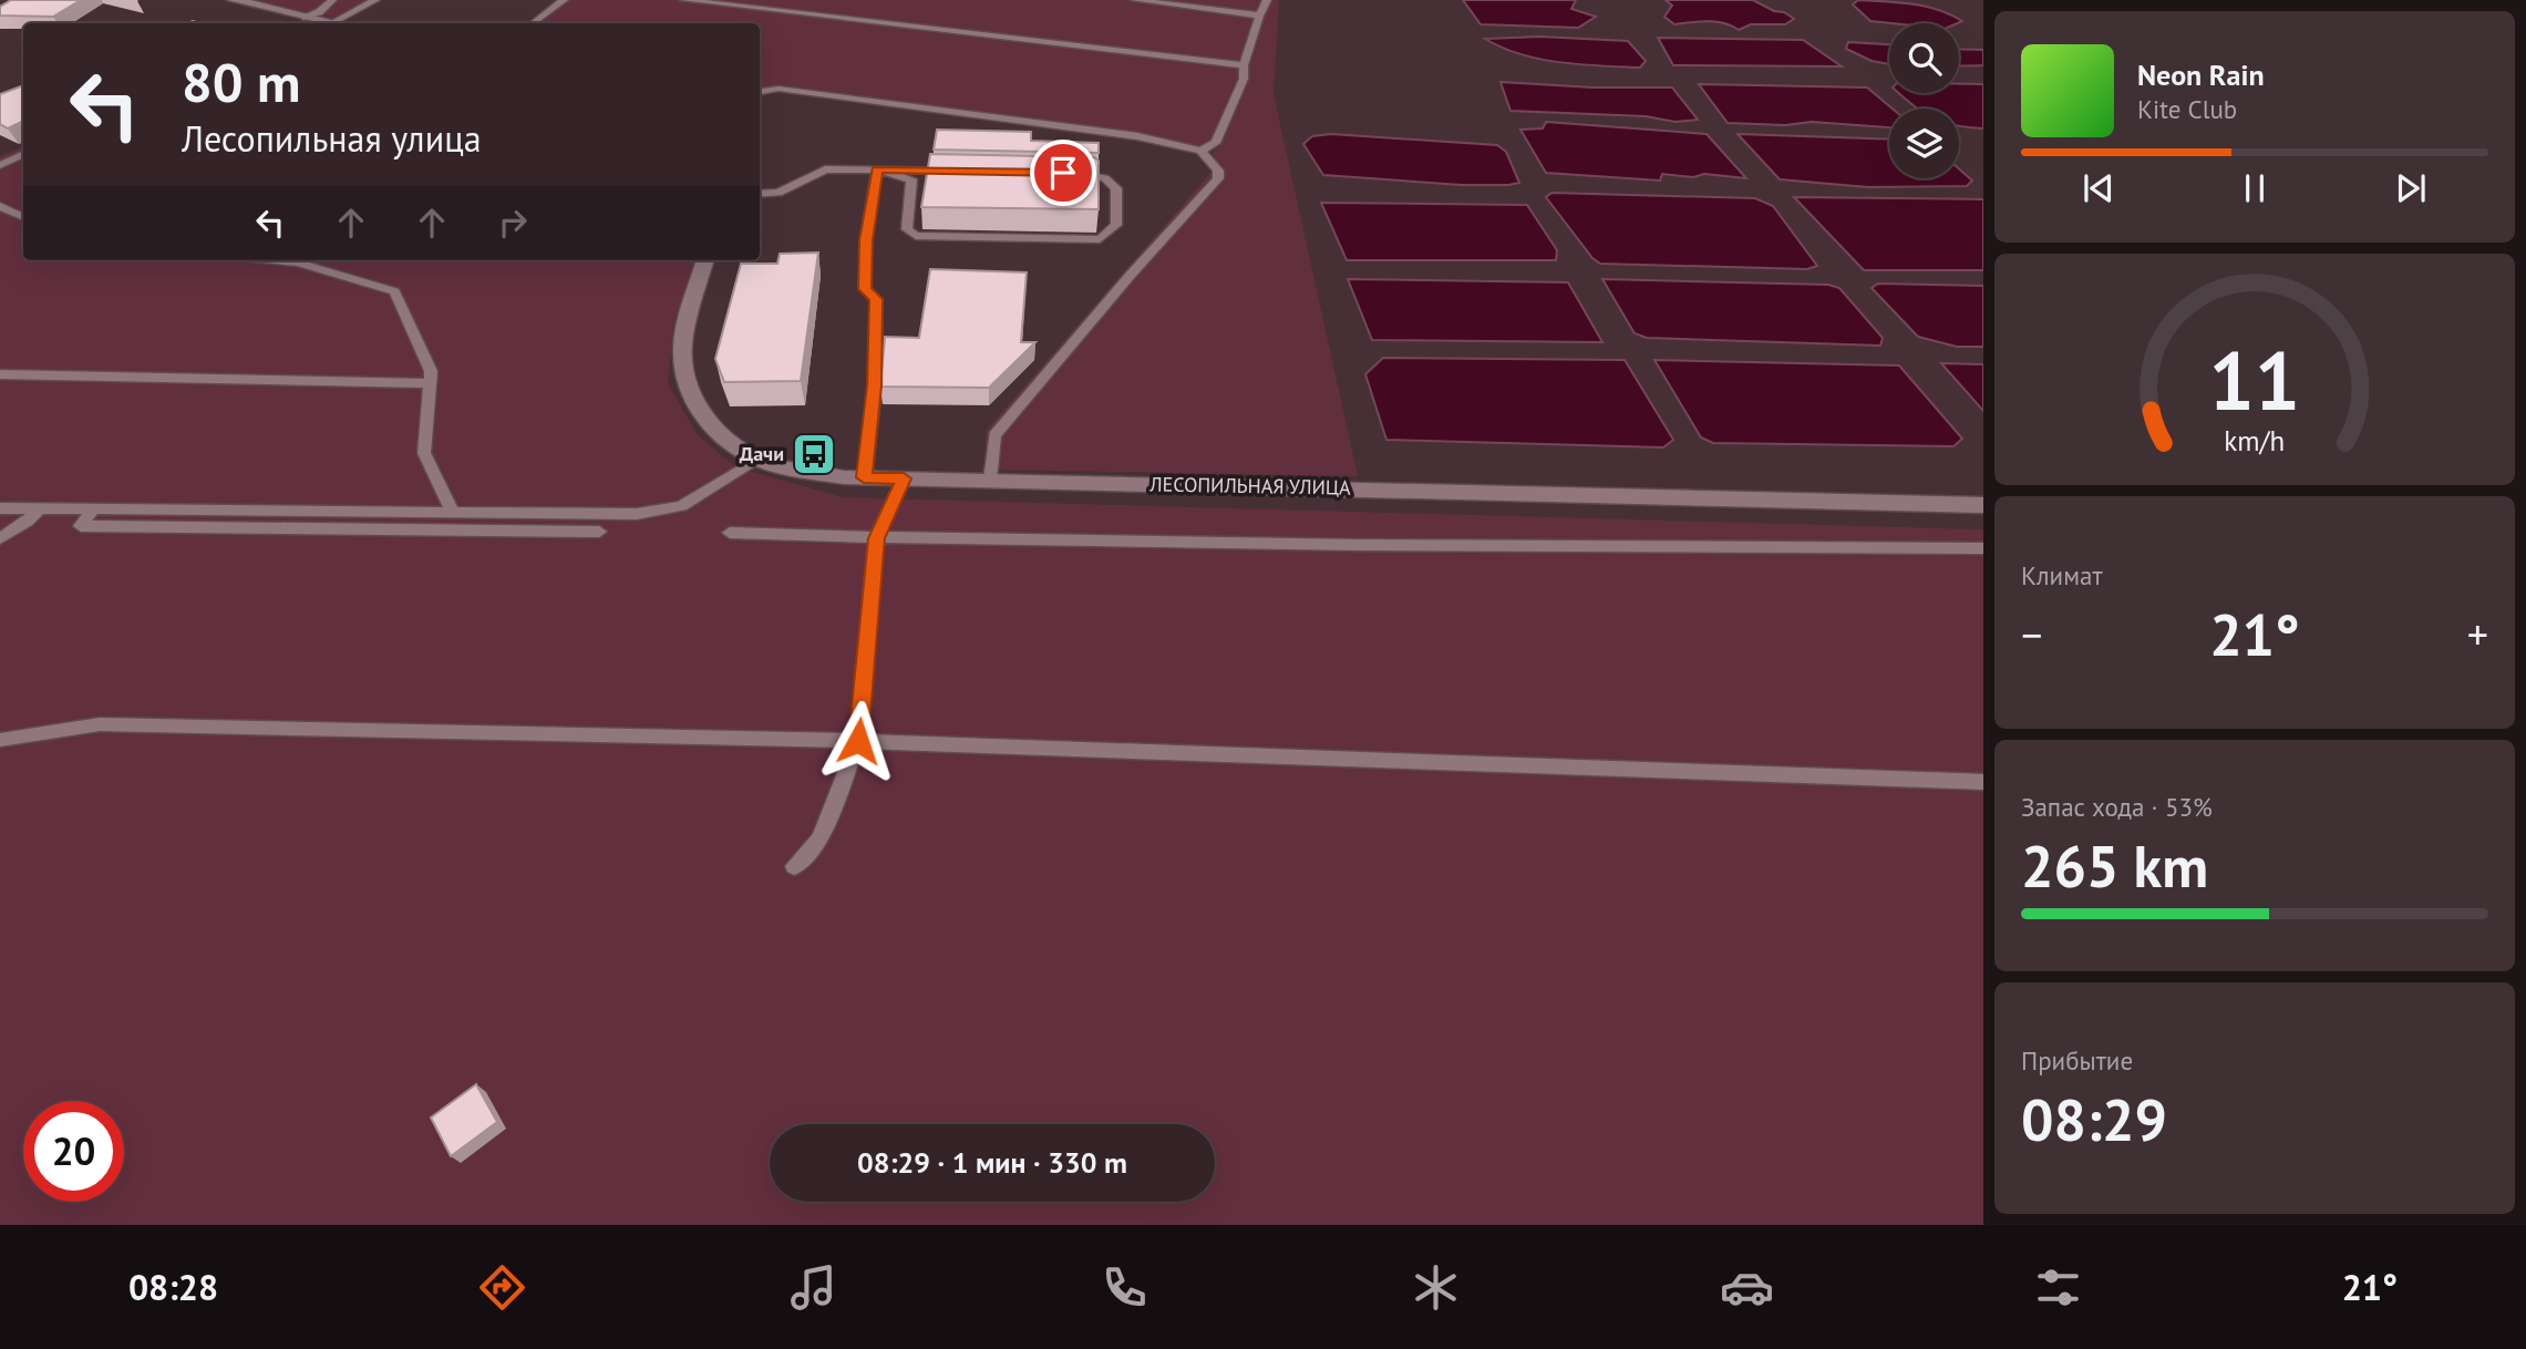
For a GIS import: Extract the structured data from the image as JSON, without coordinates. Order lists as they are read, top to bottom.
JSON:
{
  "streets": {
    "street": ["ЛЕСОПИЛЬНАЯ УЛИЦА"]
  },
  "places": {
    "bus stop": ["Дачи"]
  },
  "page": {
    "turn": ["80 m", "Лесопильная улица"],
    "song": ["Neon Rain", "Kite Club"],
    "tile": [
      "Климат",
      ["Запас хода · 53%", "265 km"],
      ["Прибытие", "08:29"]
    ],
    "heat": ["−", "21°", "+"],
    "limit": "20",
    "trip": "08:29 · 1 мин · 330 m",
    "tabs": ["08:28", "21°"],
    "gauge": ["11", "km/h"]
  }
}
